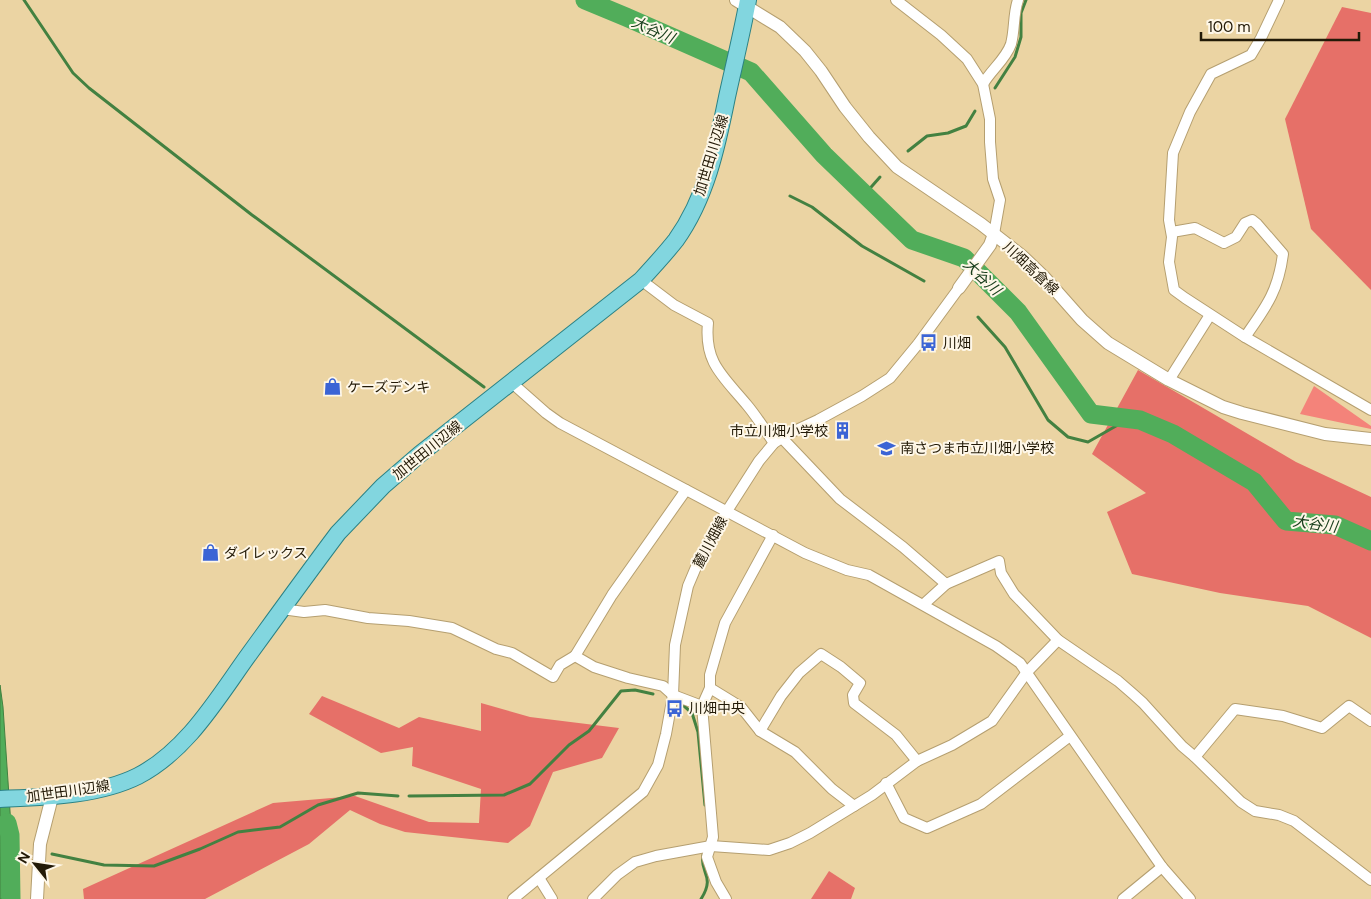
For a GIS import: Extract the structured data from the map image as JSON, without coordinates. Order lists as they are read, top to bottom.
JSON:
{
  "streets": {
    "main road": ["加世田川辺線"],
    "street": ["川畑高倉線", "麓川畑線"]
  },
  "crossings": [
    ["加世田川辺線", "川畑高倉線"],
    ["川畑高倉線", "麓川畑線"]
  ],
  "water": ["大谷川"],
  "places": {
    "bus stop": ["川畑", "川畑中央"],
    "shop": ["ケーズデンキ", "ダイレックス"],
    "building": ["市立川畑小学校"],
    "school or university": ["南さつま市立川畑小学校"]
  },
  "scale_bar": "100 m",
  "north": "top left"
}
